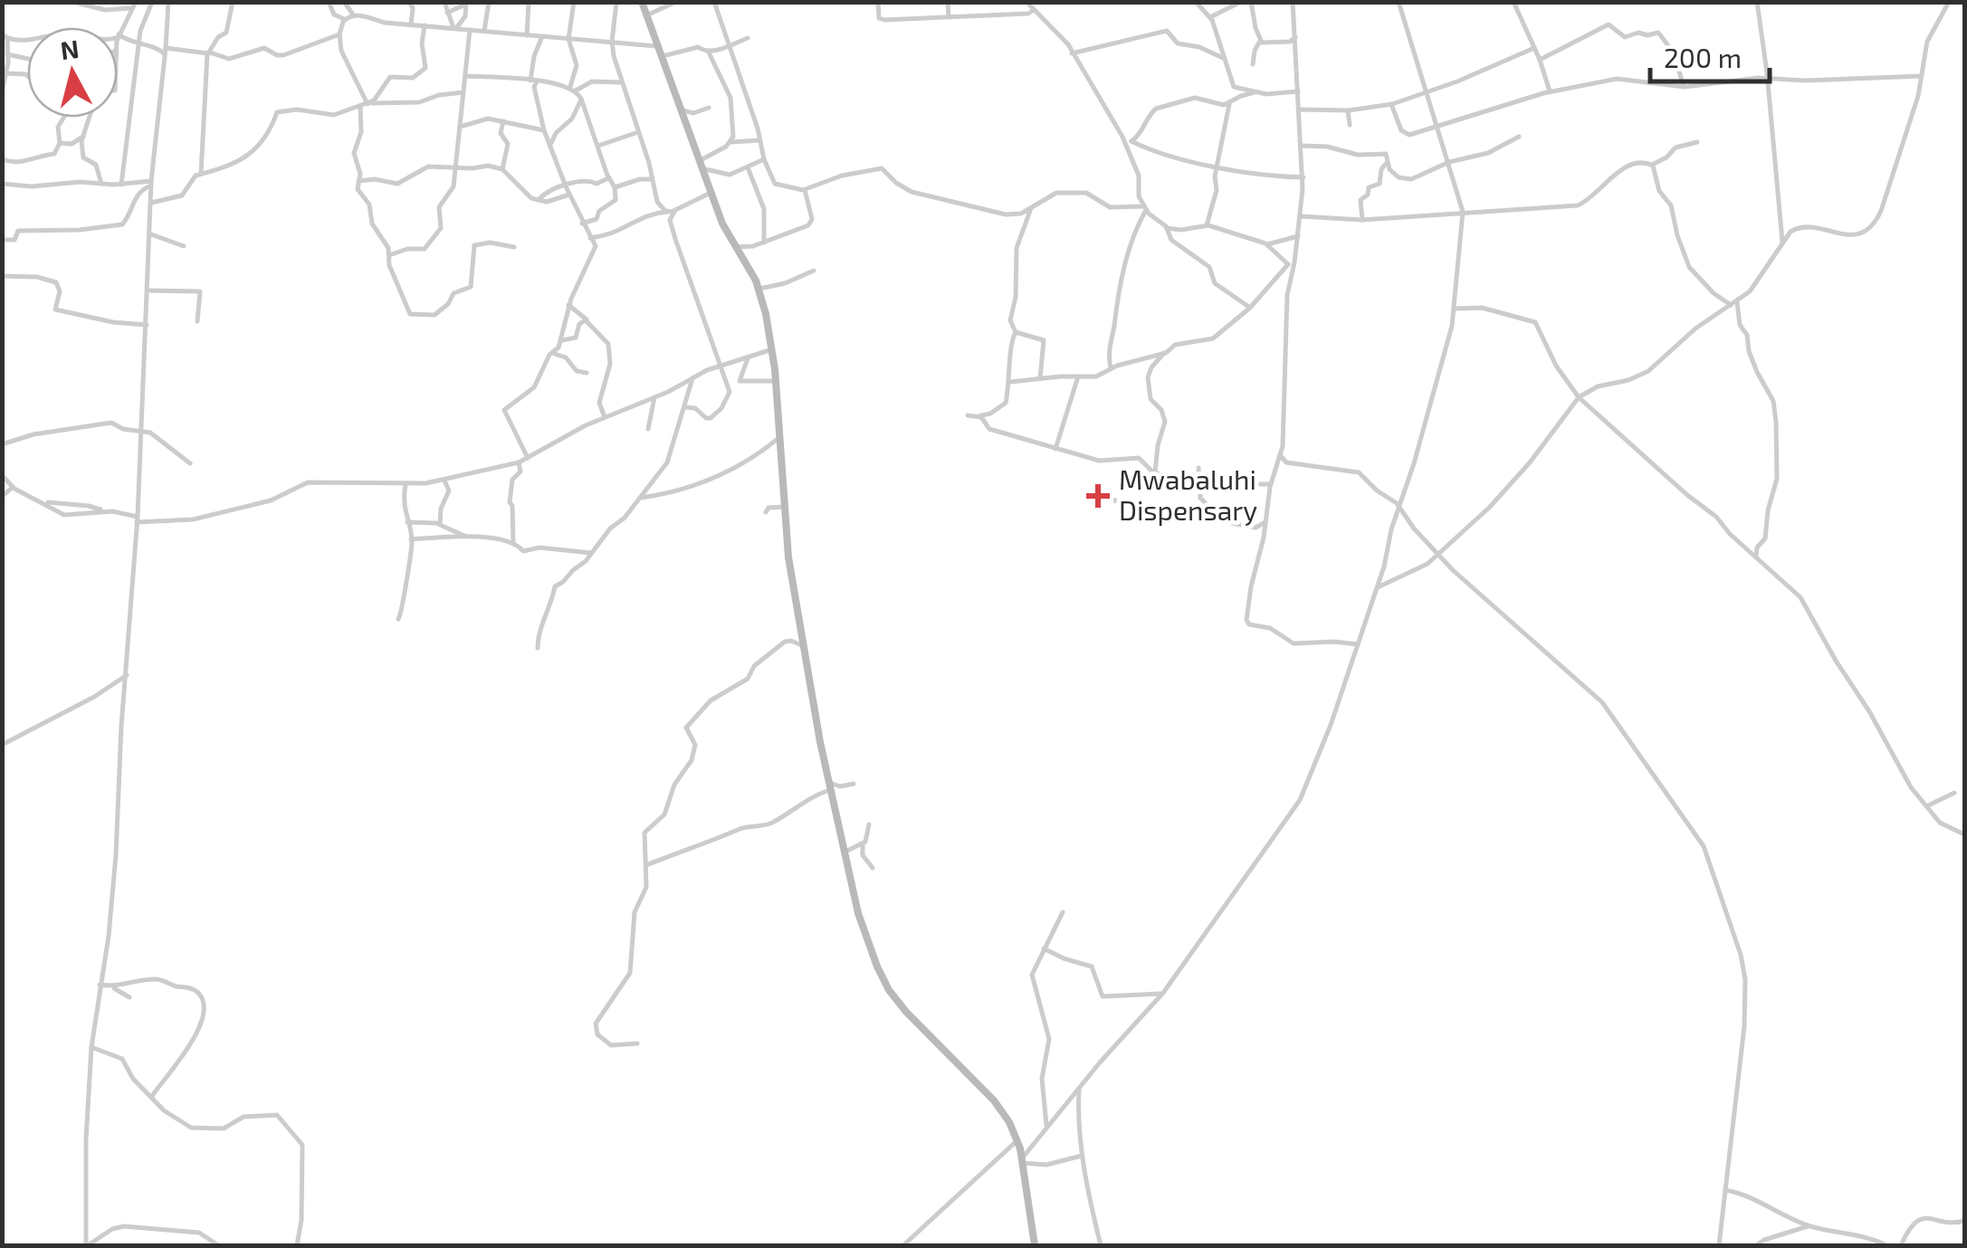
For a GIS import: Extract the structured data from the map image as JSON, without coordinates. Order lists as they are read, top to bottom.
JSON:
{
  "places": {
    "health": ["Mwabaluhi Dispensary"]
  },
  "scale_bar": "200 m",
  "north": "top"
}
